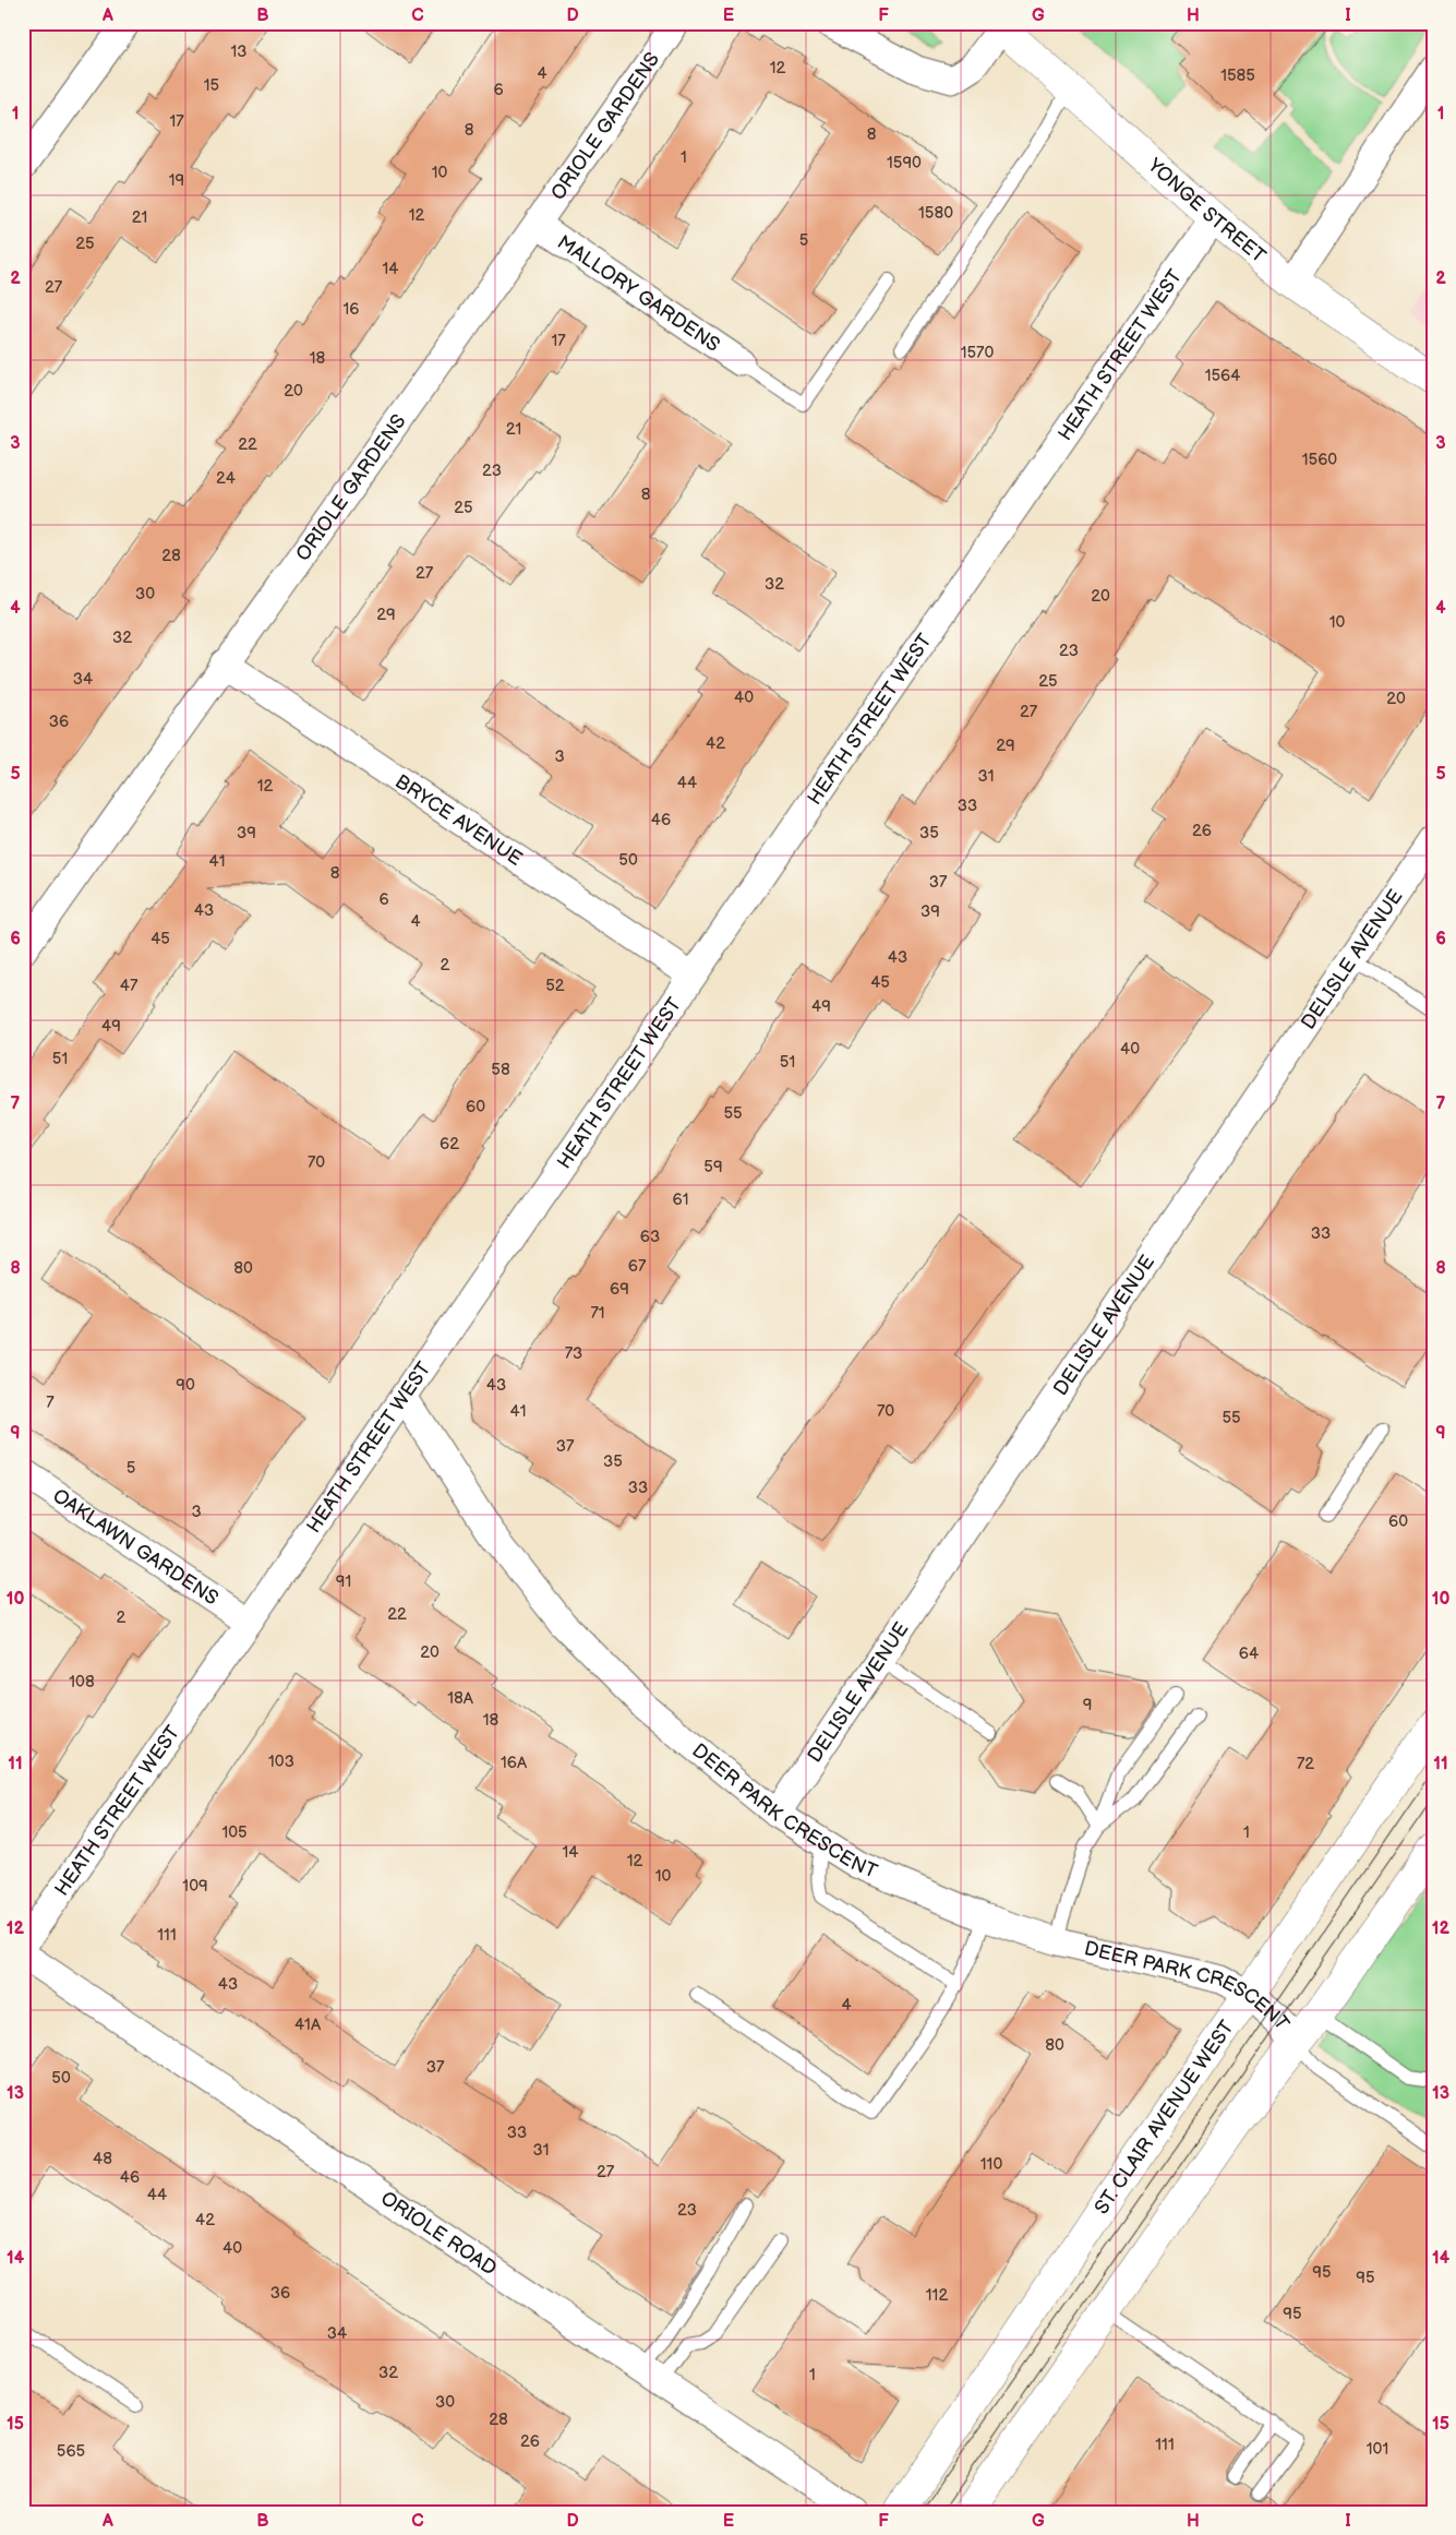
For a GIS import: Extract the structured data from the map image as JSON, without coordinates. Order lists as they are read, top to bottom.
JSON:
{
  "streets": {
    "main road": ["YONGE STREET", "ST. CLAIR AVENUE WEST"],
    "street": [
      "ORIOLE GARDENS",
      "MALLORY GARDENS",
      "HEATH STREET WEST",
      "BRYCE AVENUE",
      "DELISLE AVENUE",
      "OAKLAWN GARDENS",
      "DEER PARK CRESCENT",
      "ORIOLE ROAD"
    ]
  },
  "crossings": [
    ["ORIOLE GARDENS", "MALLORY GARDENS"],
    ["ORIOLE GARDENS", "BRYCE AVENUE"],
    ["YONGE STREET", "HEATH STREET WEST"],
    ["HEATH STREET WEST", "BRYCE AVENUE"],
    ["HEATH STREET WEST", "OAKLAWN GARDENS"],
    ["HEATH STREET WEST", "DEER PARK CRESCENT"],
    ["DELISLE AVENUE", "DEER PARK CRESCENT"],
    ["DEER PARK CRESCENT", "ST. CLAIR AVENUE WEST"]
  ],
  "house_numbers": [
    "13",
    "12",
    "4",
    "1585",
    "15",
    "6",
    "17",
    "8",
    "8",
    "1",
    "1590",
    "10",
    "19",
    "1580",
    "12",
    "21",
    "5",
    "25",
    "14",
    "27",
    "16",
    "17",
    "1570",
    "18",
    "1564",
    "20",
    "21",
    "22",
    "1560",
    "23",
    "24",
    "8",
    "25",
    "28",
    "27",
    "32",
    "30",
    "20",
    "29",
    "10",
    "32",
    "23",
    "34",
    "25",
    "40",
    "20",
    "27",
    "36",
    "42",
    "29",
    "3",
    "31",
    "44",
    "12",
    "33",
    "46",
    "26",
    "39",
    "35",
    "50",
    "41",
    "8",
    "37",
    "6",
    "43",
    "39",
    "4",
    "45",
    "43",
    "2",
    "45",
    "47",
    "52",
    "49",
    "49",
    "40",
    "51",
    "51",
    "58",
    "60",
    "55",
    "62",
    "70",
    "59",
    "61",
    "33",
    "63",
    "67",
    "80",
    "69",
    "71",
    "73",
    "90",
    "43",
    "7",
    "41",
    "70",
    "55",
    "37",
    "35",
    "5",
    "33",
    "3",
    "60",
    "91",
    "22",
    "2",
    "20",
    "64",
    "108",
    "18A",
    "9",
    "18",
    "103",
    "16A",
    "72",
    "105",
    "1",
    "14",
    "12",
    "10",
    "109",
    "111",
    "43",
    "4",
    "41A",
    "80",
    "37",
    "50",
    "33",
    "31",
    "48",
    "110",
    "27",
    "46",
    "44",
    "23",
    "42",
    "40",
    "95",
    "95",
    "36",
    "112",
    "95",
    "34",
    "32",
    "1",
    "30",
    "28",
    "26",
    "111",
    "101",
    "565"
  ],
  "grid": {
    "columns": [
      "A",
      "B",
      "C",
      "D",
      "E",
      "F",
      "G",
      "H",
      "I"
    ],
    "rows": [
      "1",
      "2",
      "3",
      "4",
      "5",
      "6",
      "7",
      "8",
      "9",
      "10",
      "11",
      "12",
      "13",
      "14",
      "15"
    ]
  }
}
